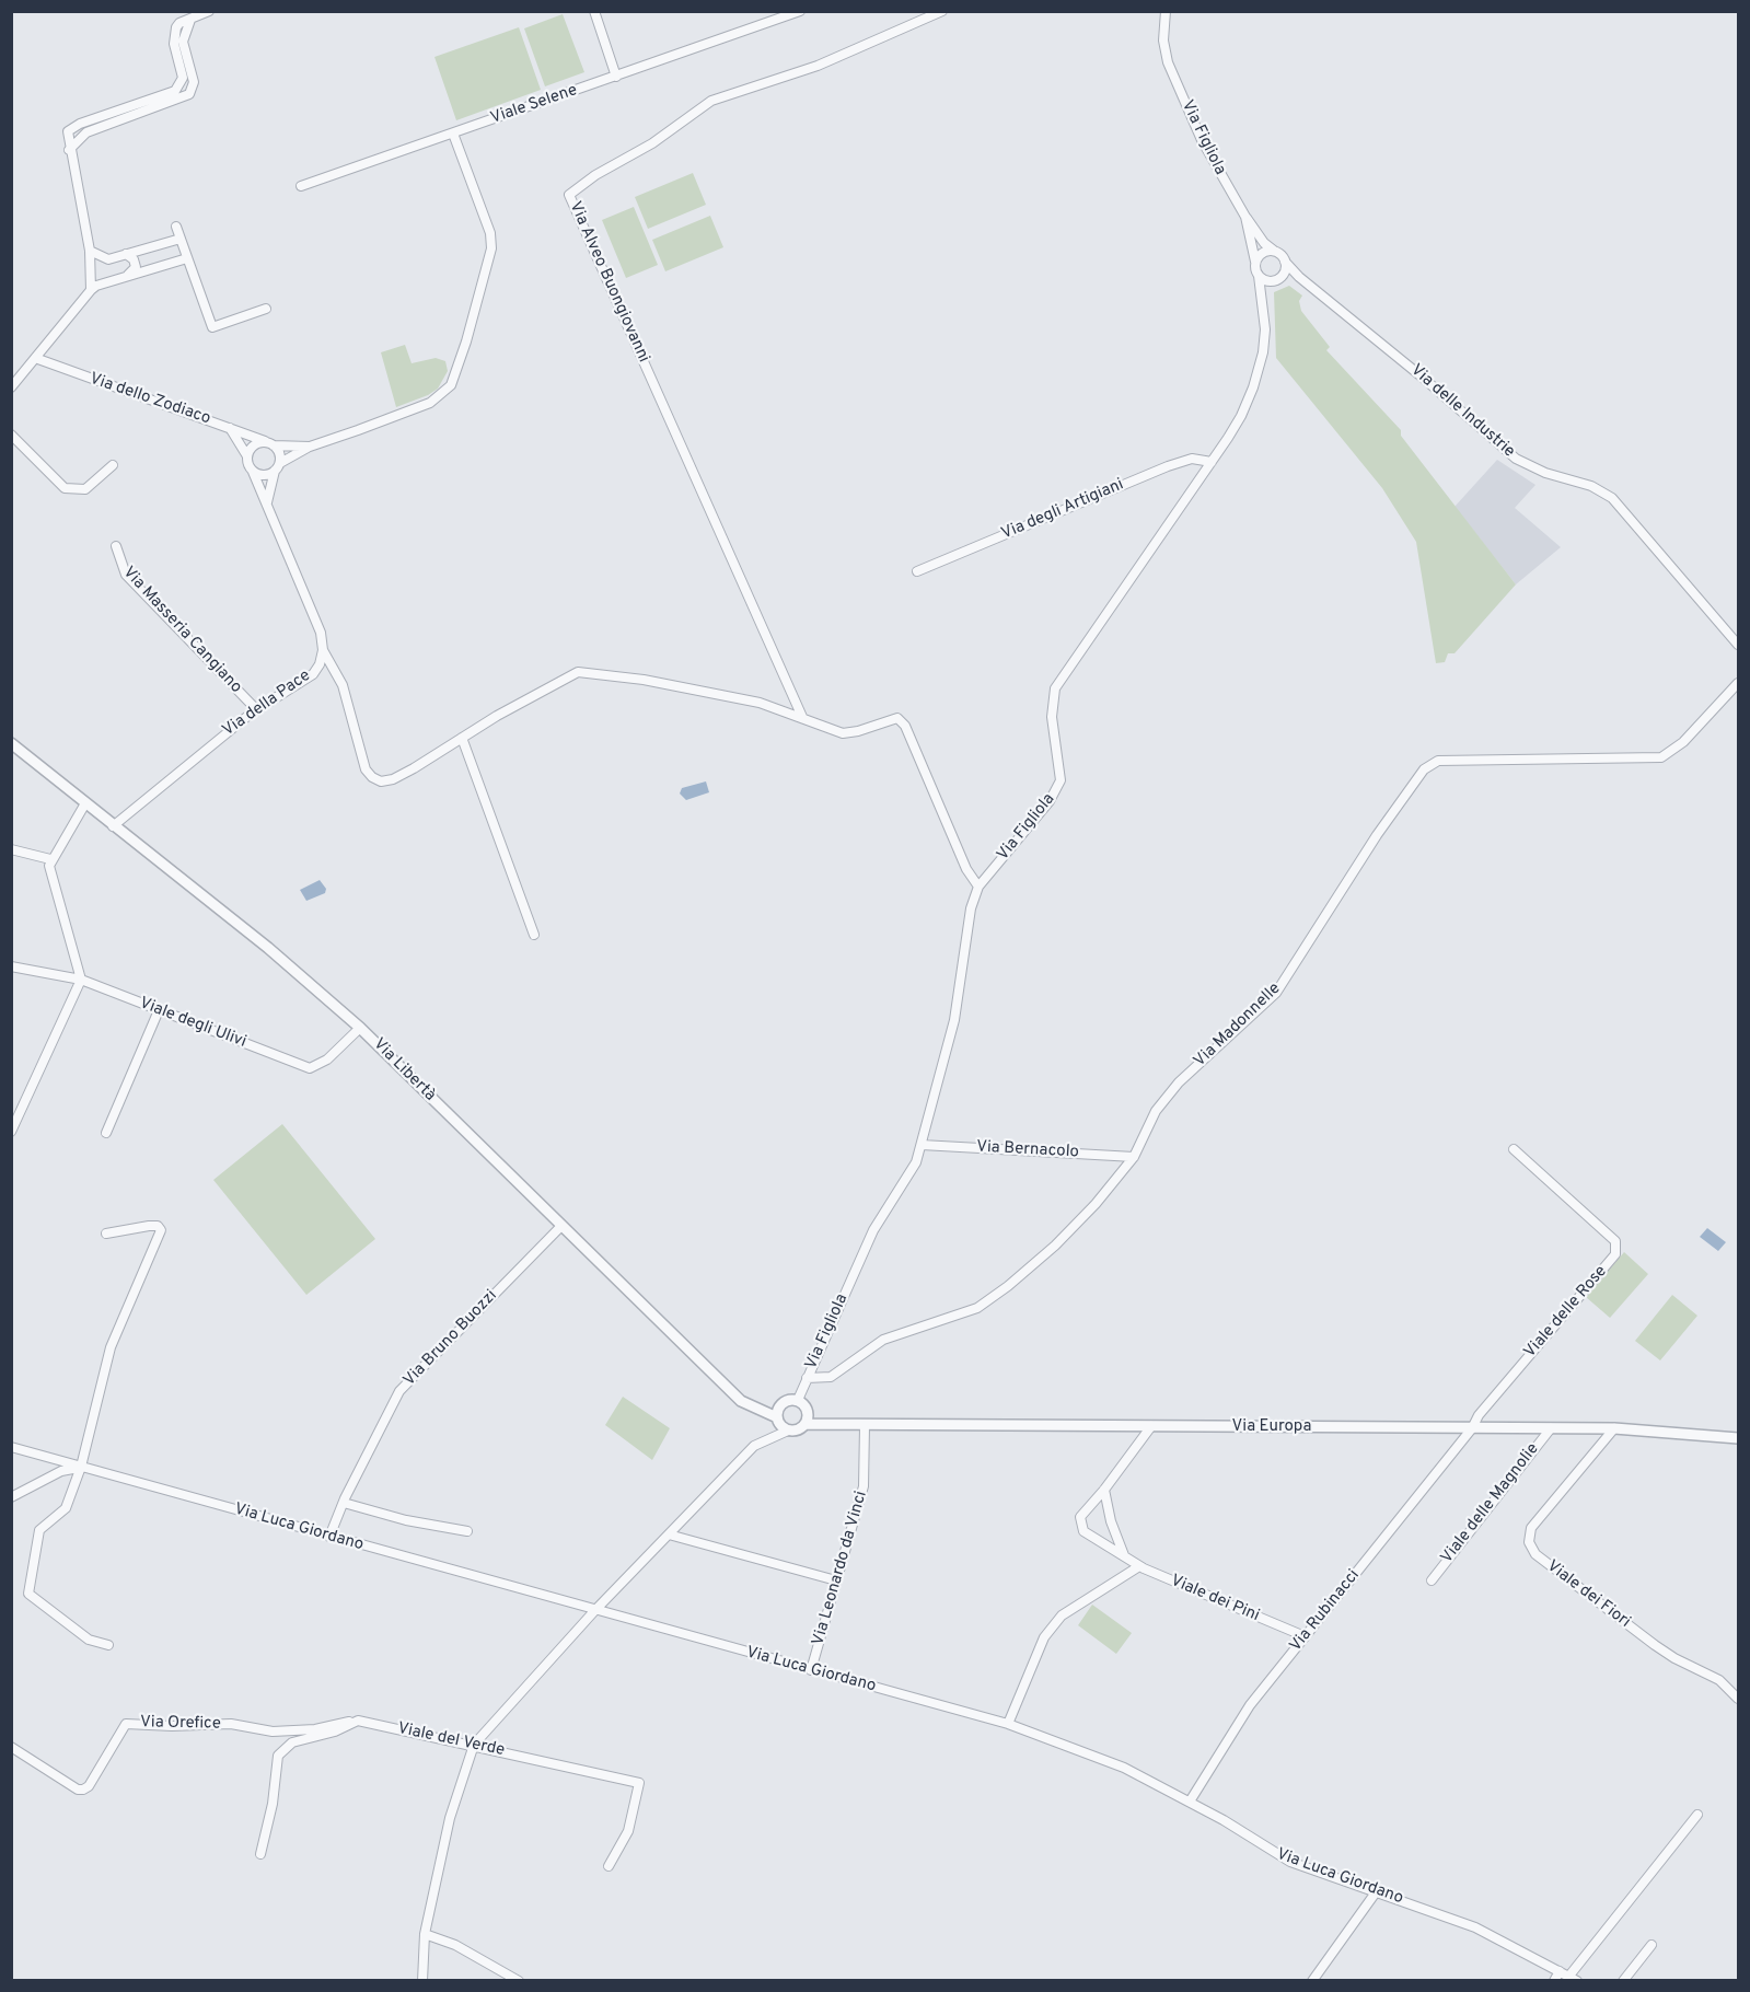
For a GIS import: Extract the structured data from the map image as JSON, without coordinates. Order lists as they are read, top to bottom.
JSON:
{
  "streets": {
    "street": [
      "Viale Selene",
      "Via Figliola",
      "Via Alveo Buongiovanni",
      "Via dello Zodiaco",
      "Via delle Industrie",
      "Via degli Artigiani",
      "Via Masseria Cangiano",
      "Via della Pace",
      "Viale degli Ulivi",
      "Via Madonnelle",
      "Via Libertà",
      "Via Bernacolo",
      "Viale delle Rose",
      "Via Bruno Buozzi",
      "Via Europa",
      "Viale delle Magnolie",
      "Via Luca Giordano",
      "Via Leonardo da Vinci",
      "Viale dei Fiori",
      "Viale dei Pini",
      "Via Rubinacci",
      "Via Orefice",
      "Viale del Verde"
    ]
  },
  "crossings": [
    ["Viale Selene", "Via dello Zodiaco"],
    ["Via Figliola", "Via delle Industrie"],
    ["Via Figliola", "Via degli Artigiani"],
    ["Via Figliola", "Via Madonnelle"],
    ["Via Figliola", "Via Libertà"],
    ["Via Figliola", "Via Bernacolo"],
    ["Via Figliola", "Via Europa"],
    ["Via Masseria Cangiano", "Via della Pace"],
    ["Via della Pace", "Via Libertà"],
    ["Viale degli Ulivi", "Via Libertà"],
    ["Via Madonnelle", "Via Bernacolo"],
    ["Via Libertà", "Via Bruno Buozzi"],
    ["Via Libertà", "Via Europa"],
    ["Viale delle Rose", "Via Europa"],
    ["Viale delle Rose", "Via Rubinacci"],
    ["Via Bruno Buozzi", "Via Luca Giordano"],
    ["Via Europa", "Viale delle Magnolie"],
    ["Via Europa", "Via Leonardo da Vinci"],
    ["Via Europa", "Viale dei Fiori"],
    ["Via Europa", "Viale dei Pini"],
    ["Via Europa", "Via Rubinacci"],
    ["Via Luca Giordano", "Via Leonardo da Vinci"],
    ["Via Luca Giordano", "Via Rubinacci"],
    ["Viale dei Pini", "Via Rubinacci"],
    ["Via Orefice", "Viale del Verde"]
  ]
}
